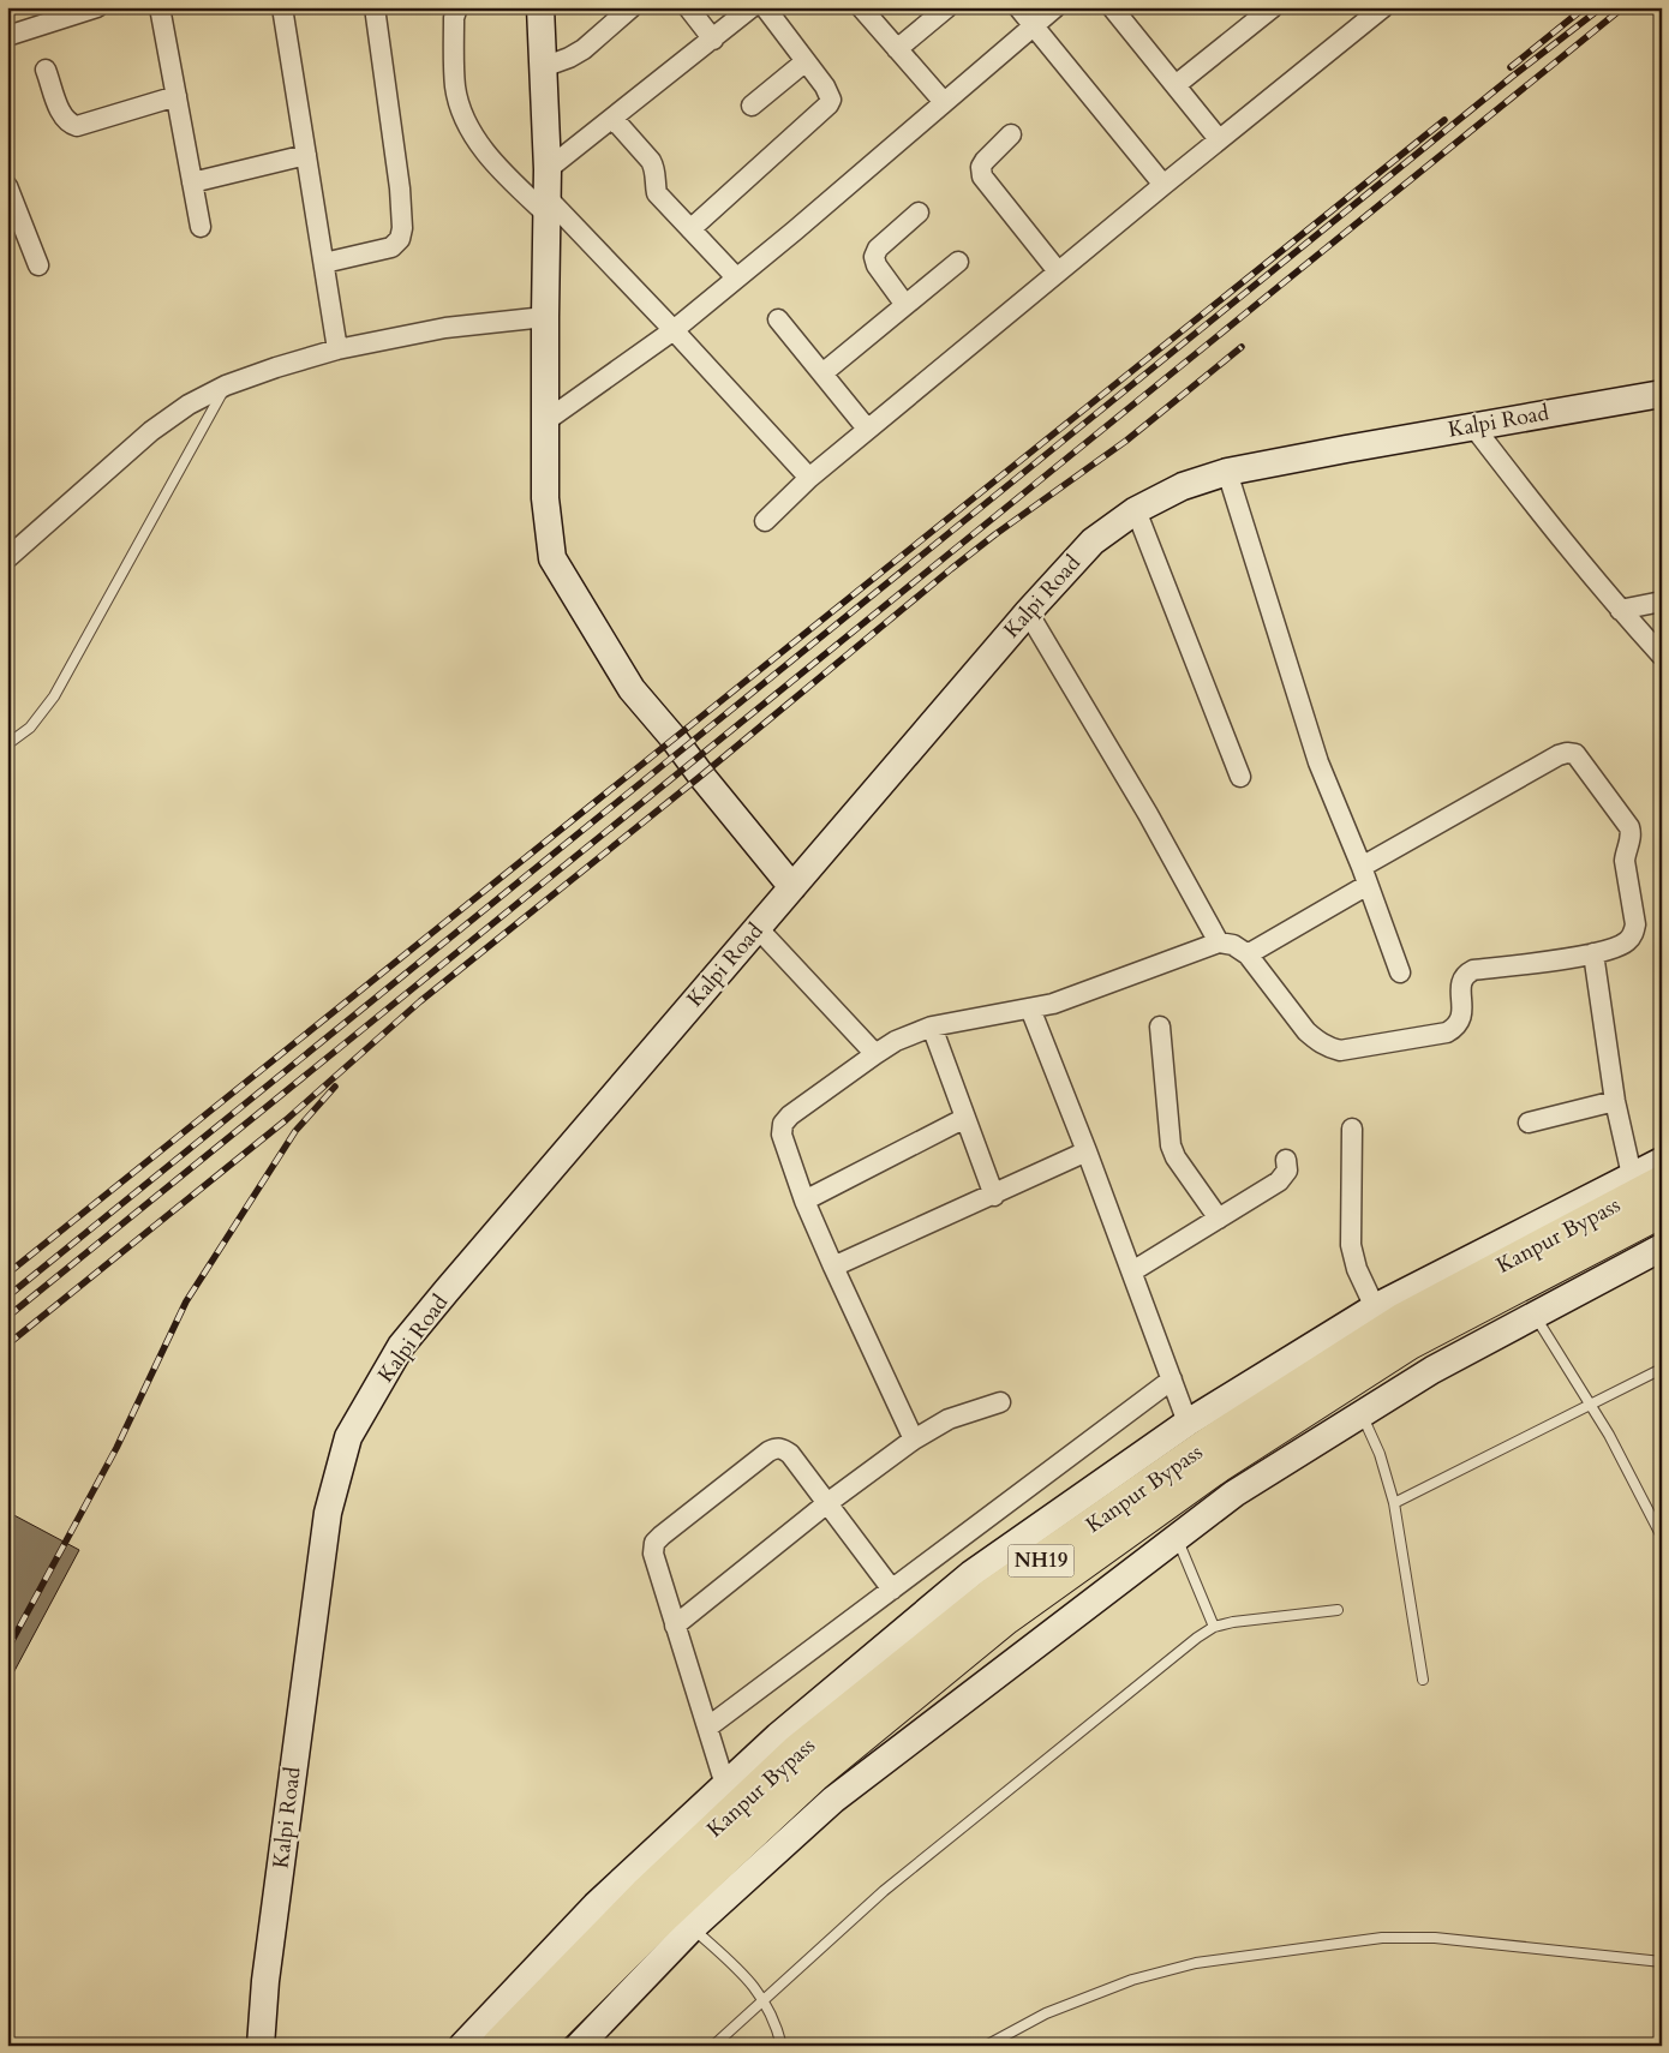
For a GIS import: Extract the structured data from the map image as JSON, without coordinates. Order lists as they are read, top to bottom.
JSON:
{
  "streets": {
    "highway": ["Kanpur Bypass", "NH19"],
    "main road": ["Kalpi Road"]
  }
}
